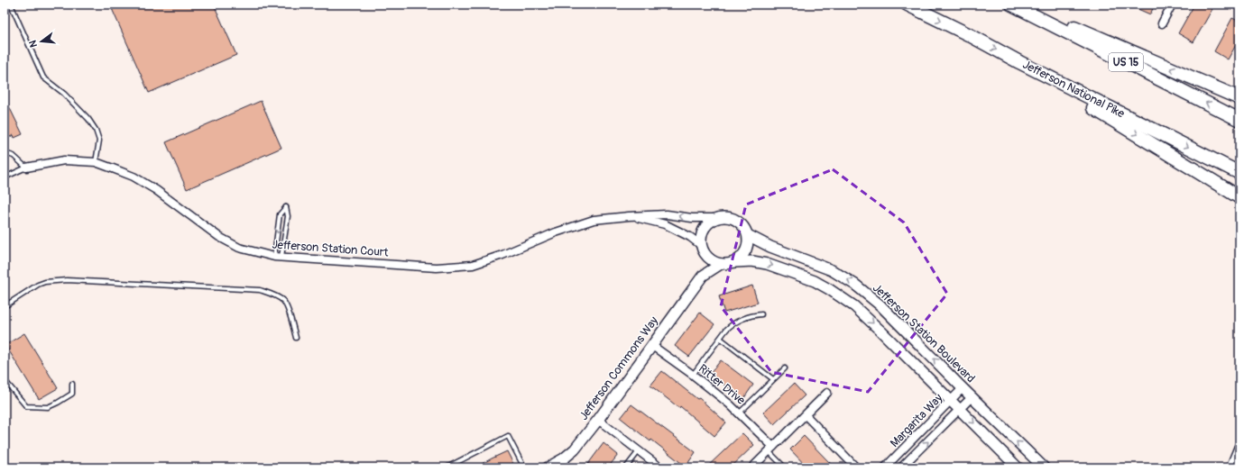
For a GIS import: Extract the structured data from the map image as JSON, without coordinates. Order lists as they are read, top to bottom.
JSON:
{
  "streets": {
    "highway": ["US 15", "Jefferson National Pike"],
    "street": [
      "Jefferson Station Court",
      "Jefferson Station Boulevard",
      "Jefferson Commons Way",
      "Ritter Drive",
      "Margarita Way"
    ]
  },
  "crossings": [
    ["Jefferson Station Court", "Jefferson Station Boulevard"],
    ["Jefferson Station Court", "Jefferson Commons Way"],
    ["Jefferson Station Boulevard", "Jefferson Commons Way"],
    ["Jefferson Station Boulevard", "Margarita Way"],
    ["Jefferson Commons Way", "Ritter Drive"]
  ],
  "north": "left"
}
